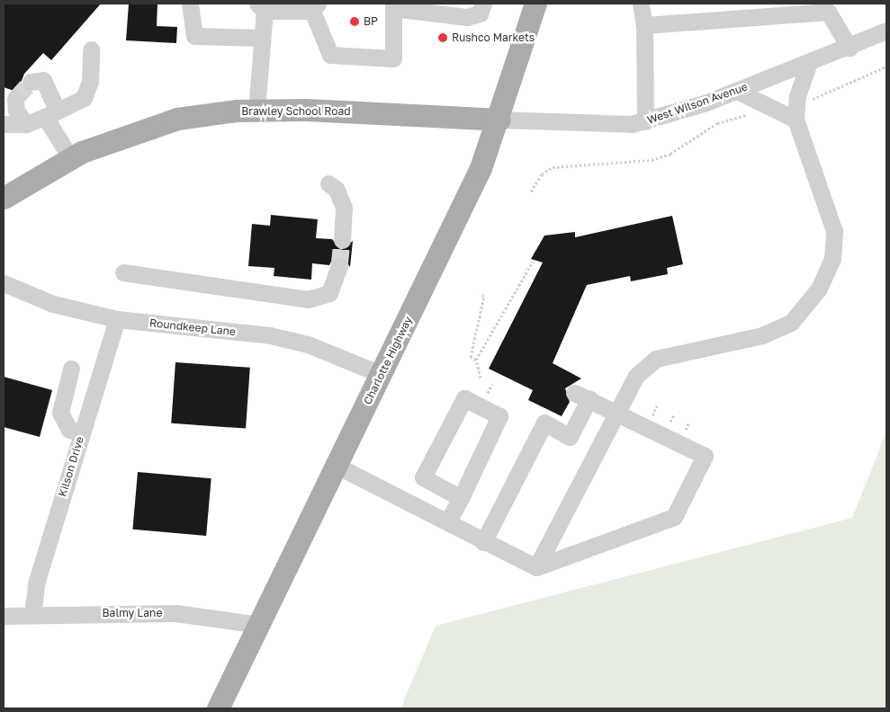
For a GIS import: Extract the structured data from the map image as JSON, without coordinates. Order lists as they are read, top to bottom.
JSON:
{
  "streets": {
    "main road": ["Brawley School Road", "Charlotte Highway"],
    "street": [
      "West Wilson Avenue",
      "Roundkeep Lane",
      "Kilson Drive",
      "Balmy Lane"
    ]
  },
  "crossings": [
    ["West Wilson Avenue", "Brawley School Road"],
    ["West Wilson Avenue", "Charlotte Highway"],
    ["Brawley School Road", "Charlotte Highway"],
    ["Roundkeep Lane", "Charlotte Highway"],
    ["Roundkeep Lane", "Kilson Drive"],
    ["Charlotte Highway", "Balmy Lane"],
    ["Kilson Drive", "Balmy Lane"]
  ],
  "places": ["BP", "Rushco Markets"]
}
